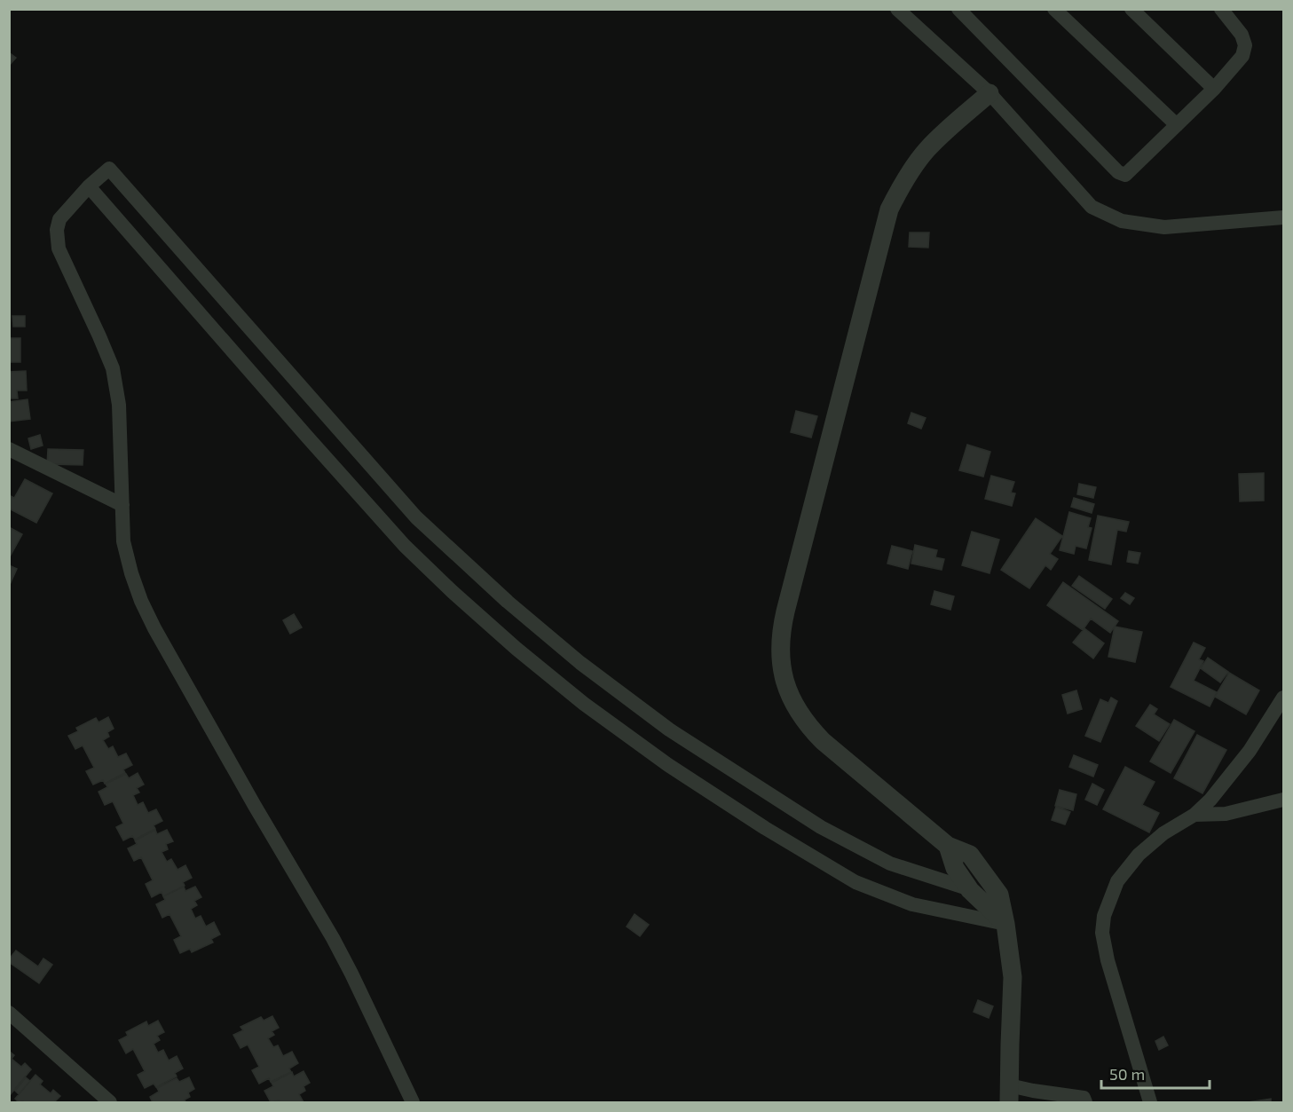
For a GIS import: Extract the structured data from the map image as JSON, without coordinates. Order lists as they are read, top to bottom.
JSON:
{
  "scale_bar": "50 m"
}
